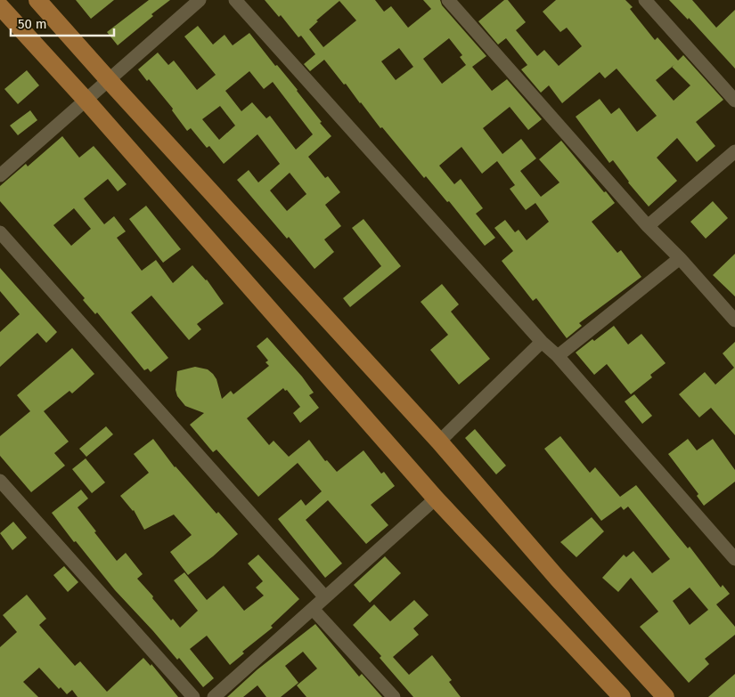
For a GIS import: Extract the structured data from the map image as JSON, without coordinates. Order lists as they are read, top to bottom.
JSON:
{
  "scale_bar": "50 m"
}
